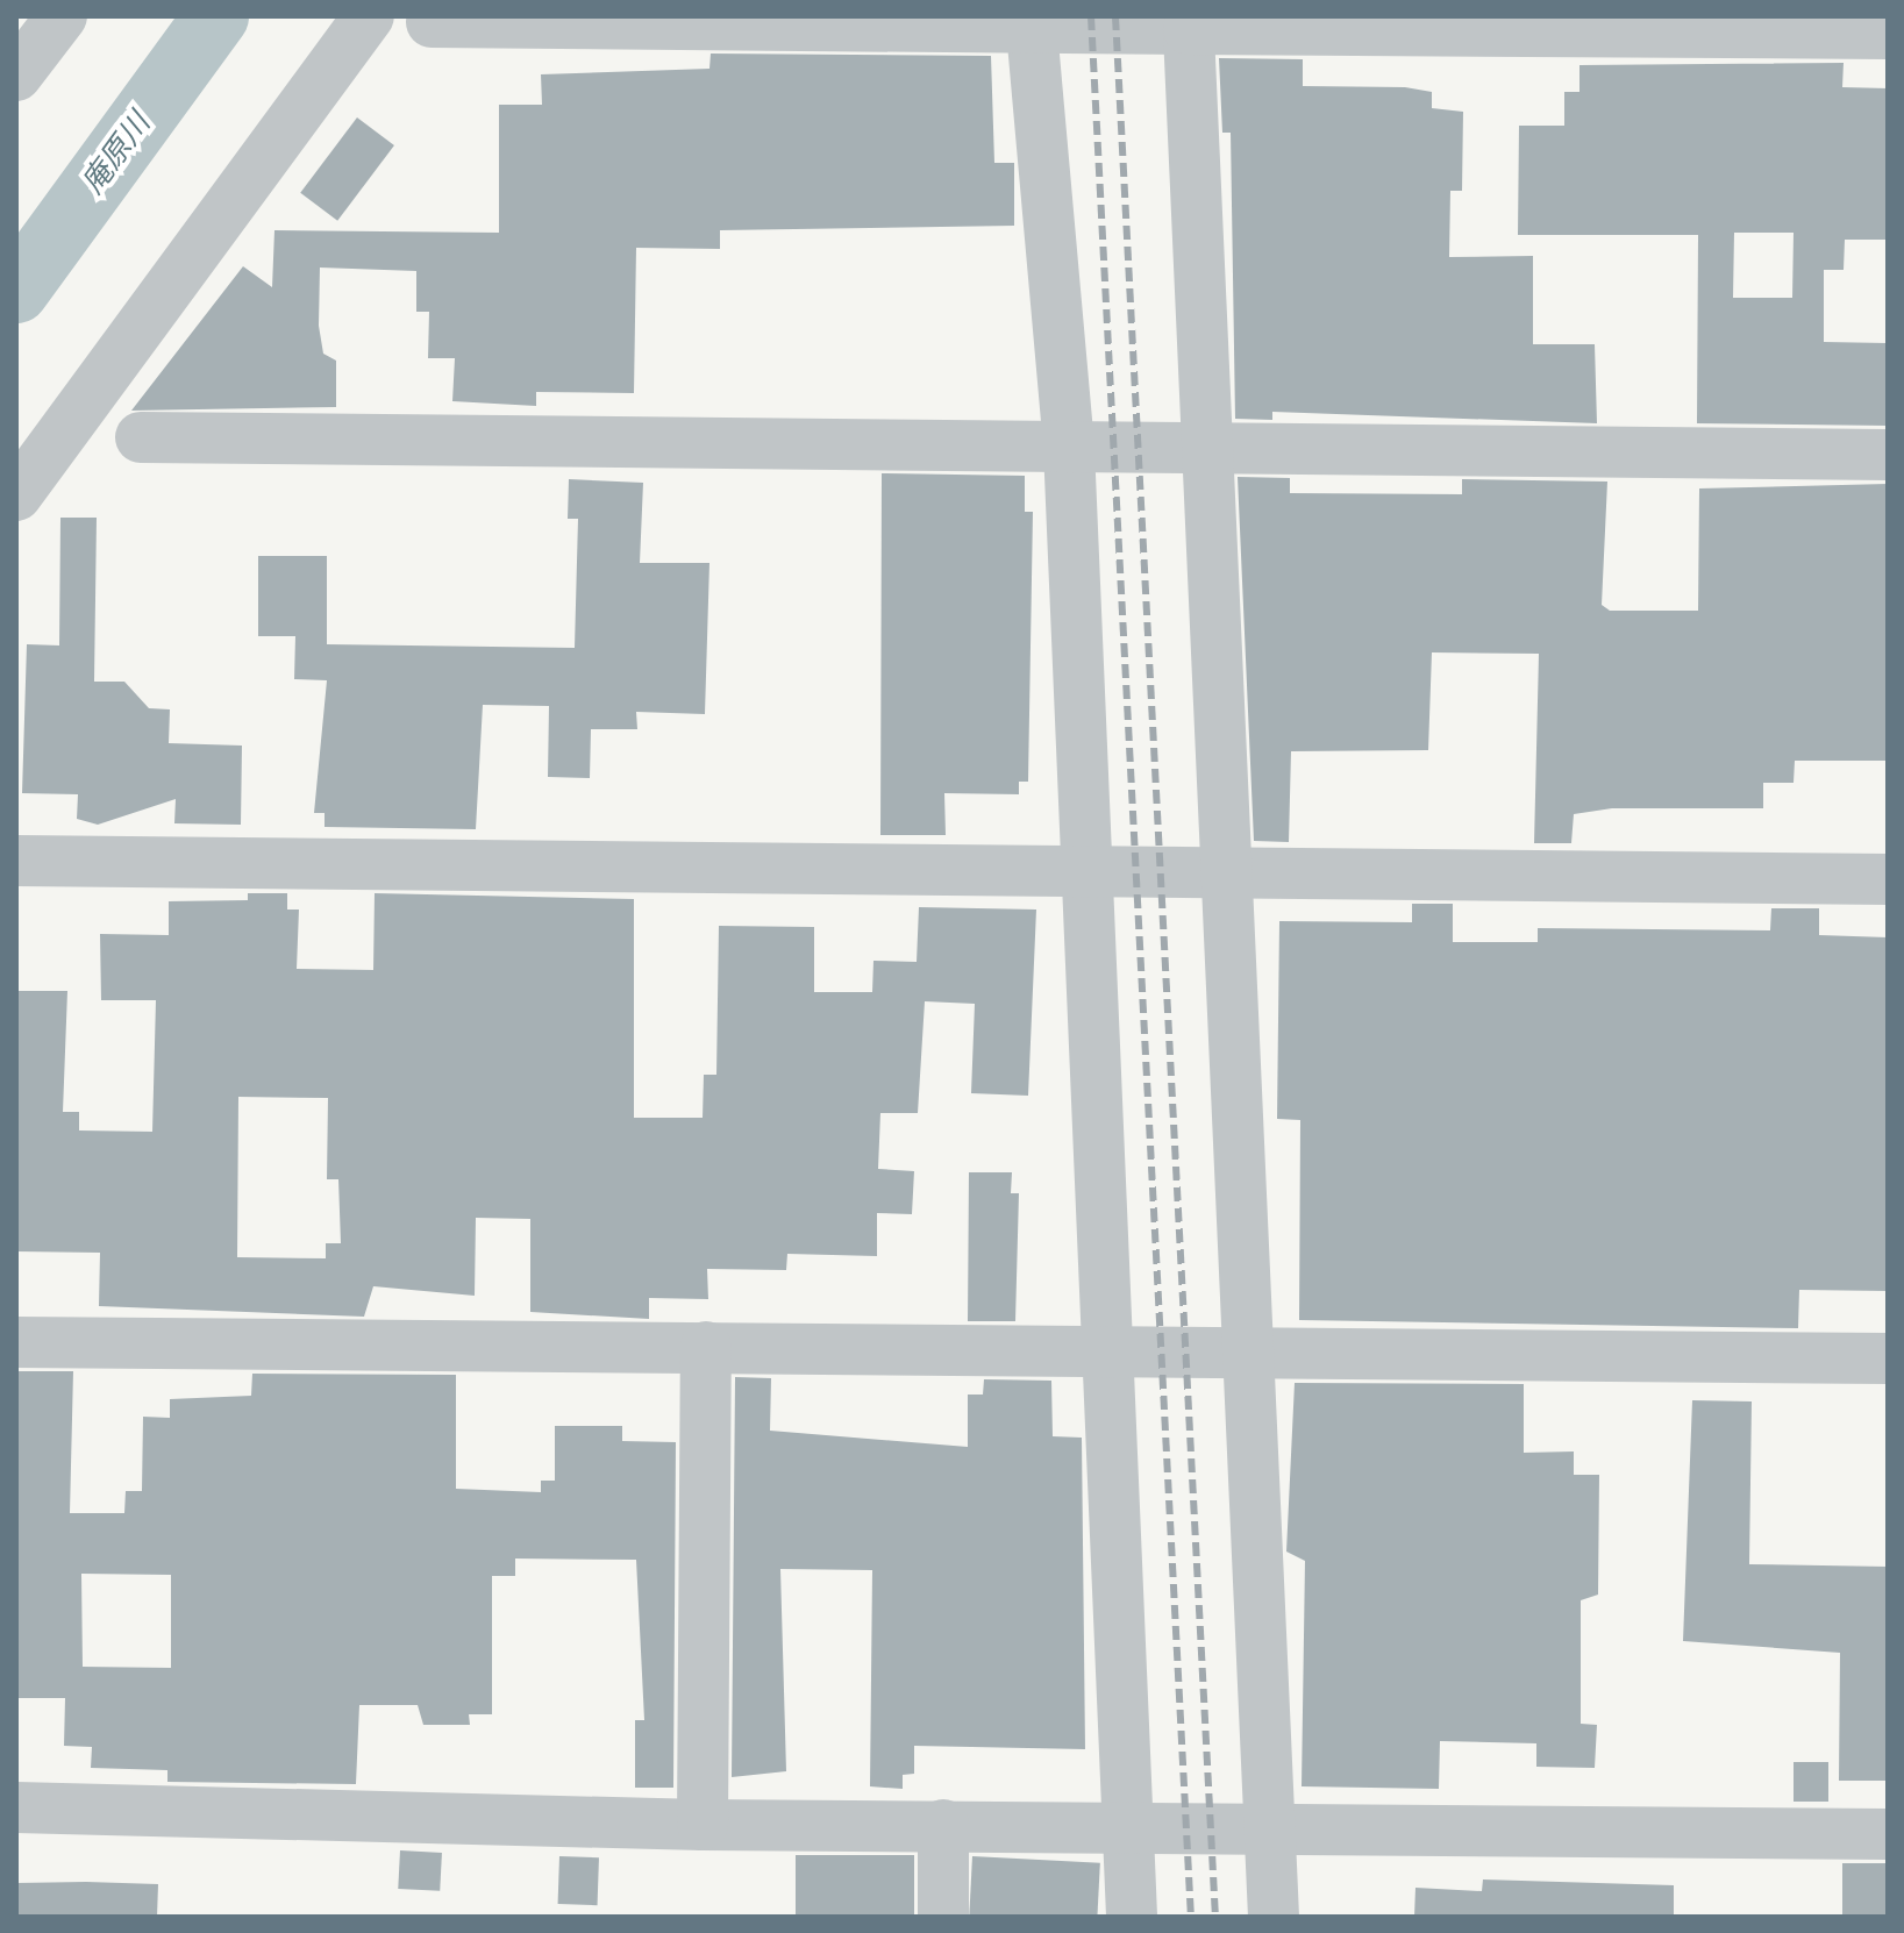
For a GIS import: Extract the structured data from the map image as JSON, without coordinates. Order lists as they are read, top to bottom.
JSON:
{
  "water": ["庵原川"]
}
